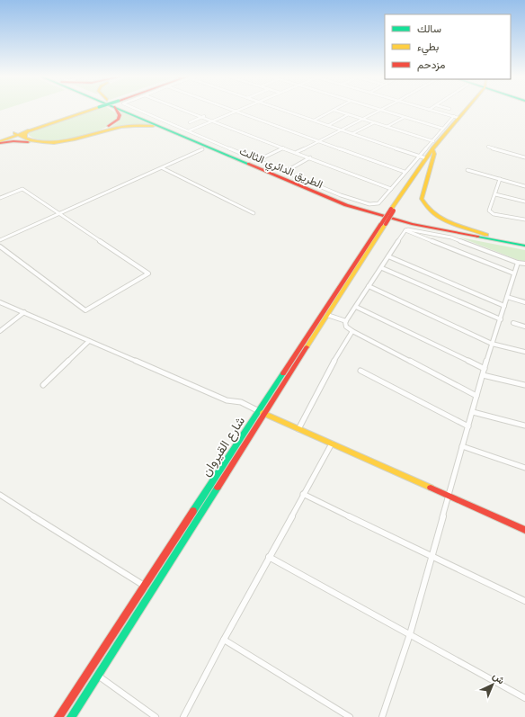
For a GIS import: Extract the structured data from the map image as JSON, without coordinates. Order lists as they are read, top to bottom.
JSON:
{
  "streets": {
    "main road": ["الطريق الدائري الثالث", "شارع القيروان"]
  },
  "legend": ["سالك", "بطيء", "مزدحم"],
  "north": "top right"
}
